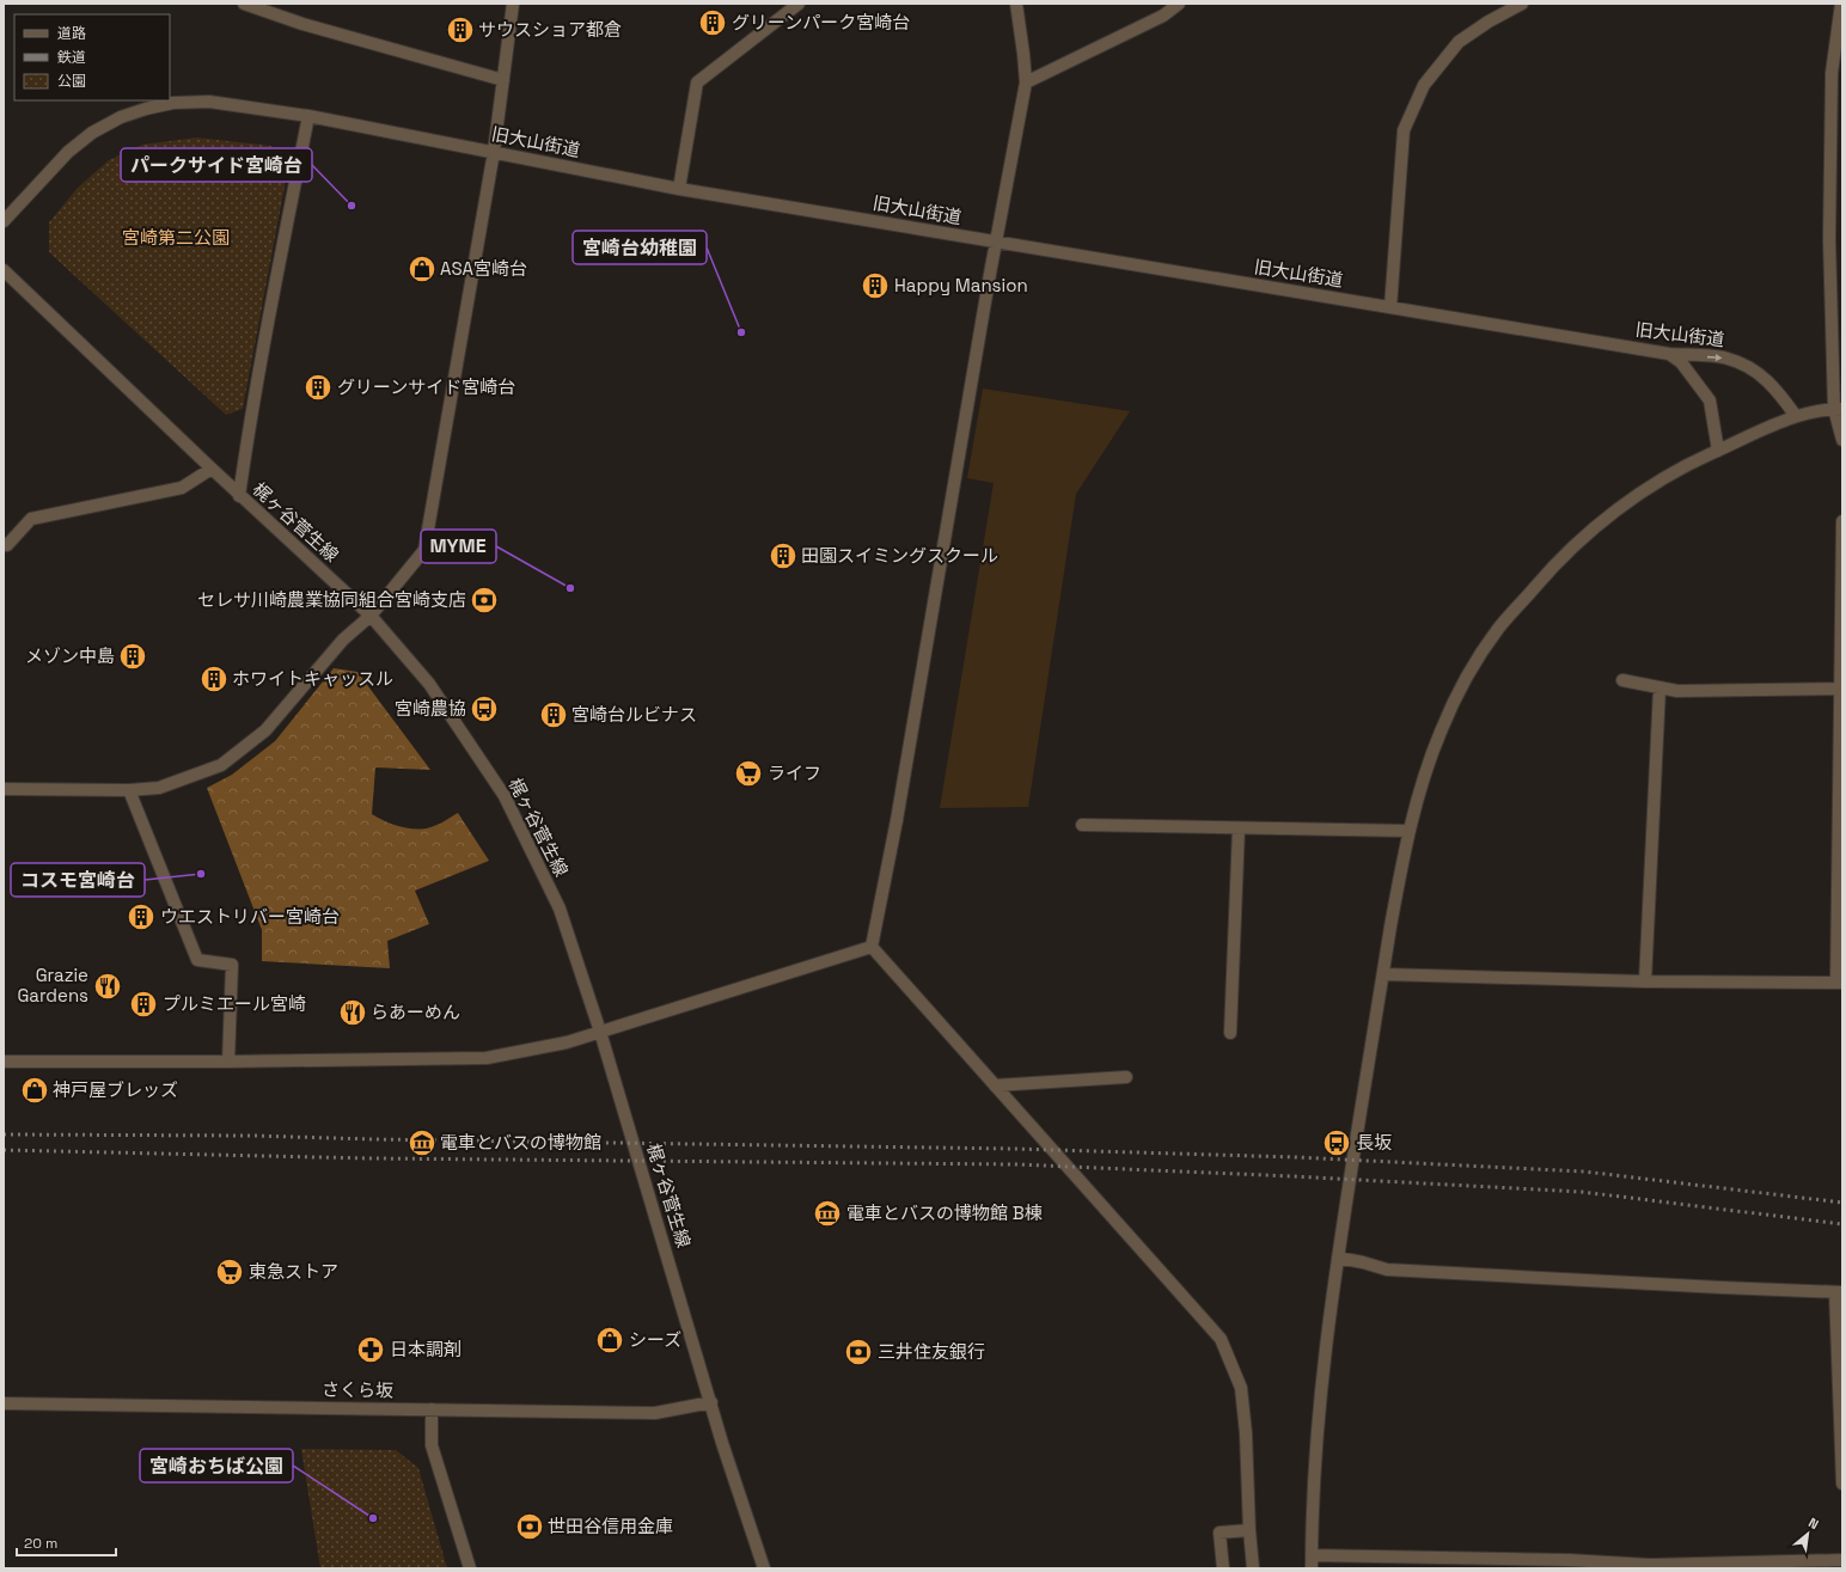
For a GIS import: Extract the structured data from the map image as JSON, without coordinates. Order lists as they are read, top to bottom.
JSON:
{
  "streets": {
    "street": ["旧大山街道", "梶ヶ谷菅生線", "さくら坂"]
  },
  "crossings": [
    ["梶ヶ谷菅生線", "さくら坂"]
  ],
  "parks": ["宮崎第二公園"],
  "places": {
    "building": [
      "グリーンパーク宮崎台",
      "サウスショア都倉",
      "Happy Mansion",
      "グリーンサイド宮崎台",
      "田園スイミングスクール",
      "メゾン中島",
      "ホワイトキャッスル",
      "宮崎台ルビナス",
      "ウエストリバー宮崎台",
      "プルミエール宮崎"
    ],
    "other": [
      "パークサイド宮崎台",
      "宮崎台幼稚園",
      "MYME",
      "コスモ宮崎台",
      "宮崎おちば公園"
    ],
    "shop": ["ASA宮崎台", "神戸屋ブレッズ", "シーズ"],
    "bank": ["セレサ川崎農業協同組合宮崎支店", "三井住友銀行", "世田谷信用金庫"],
    "bus stop": ["宮崎農協", "長坂"],
    "supermarket": ["ライフ", "東急ストア"],
    "restaurant": ["Grazie Gardens", "らあーめん"],
    "museum": ["電車とバスの博物館", "電車とバスの博物館 B棟"],
    "pharmacy": ["日本調剤"]
  },
  "legend": ["道路", "鉄道", "公園"],
  "scale_bar": "20 m",
  "north": "top right"
}
